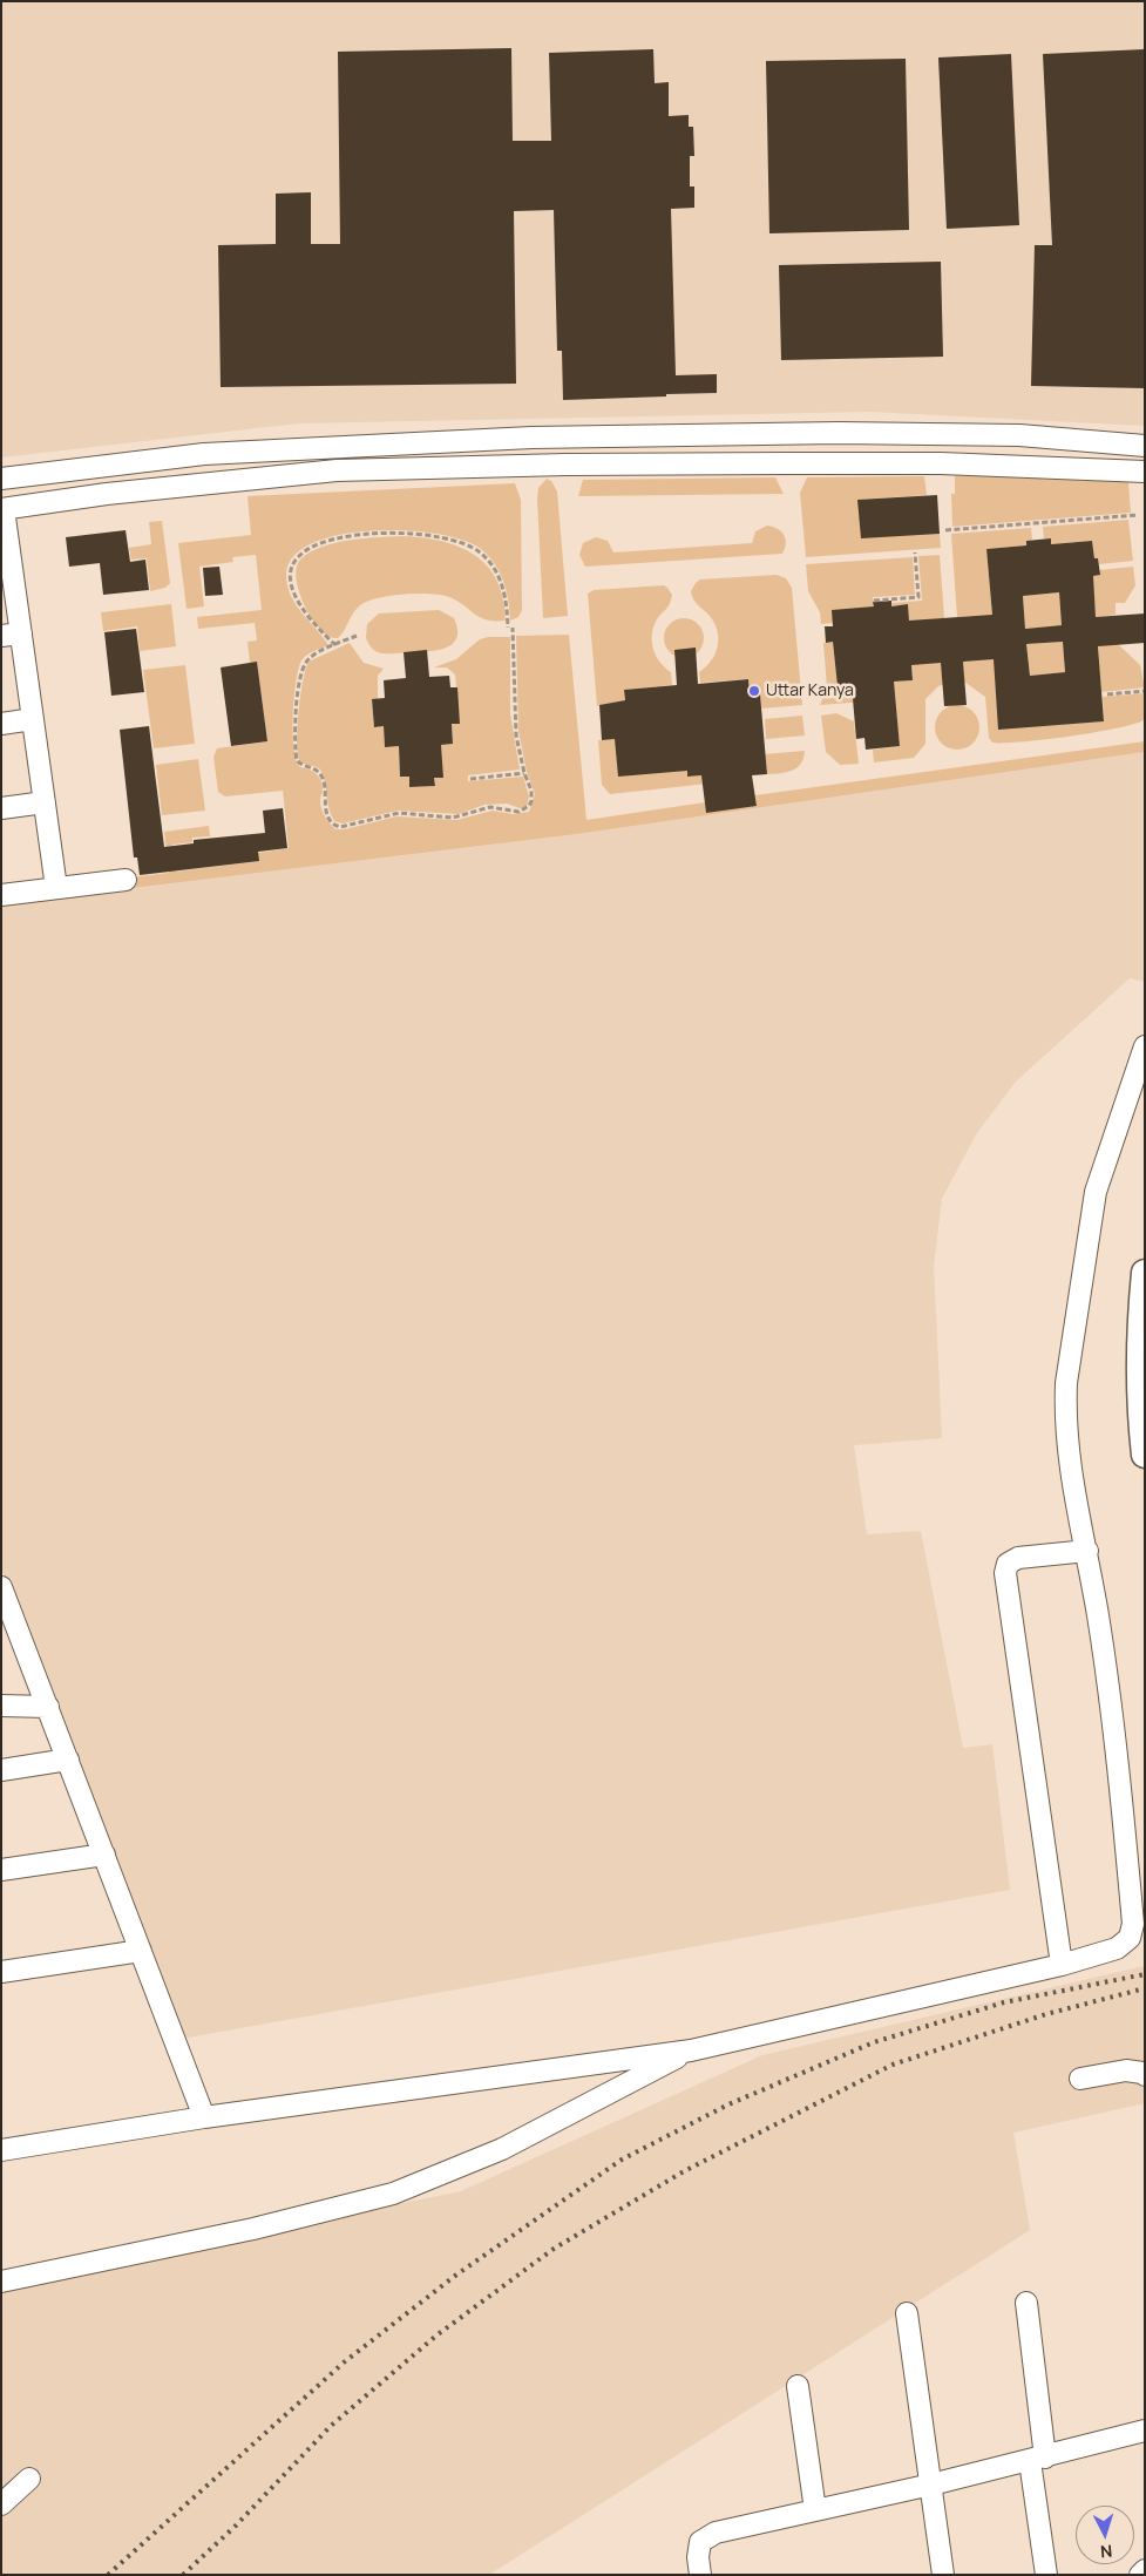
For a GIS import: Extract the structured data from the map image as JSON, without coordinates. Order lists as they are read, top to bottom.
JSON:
{
  "places": ["Uttar Kanya"],
  "north": "bottom"
}
